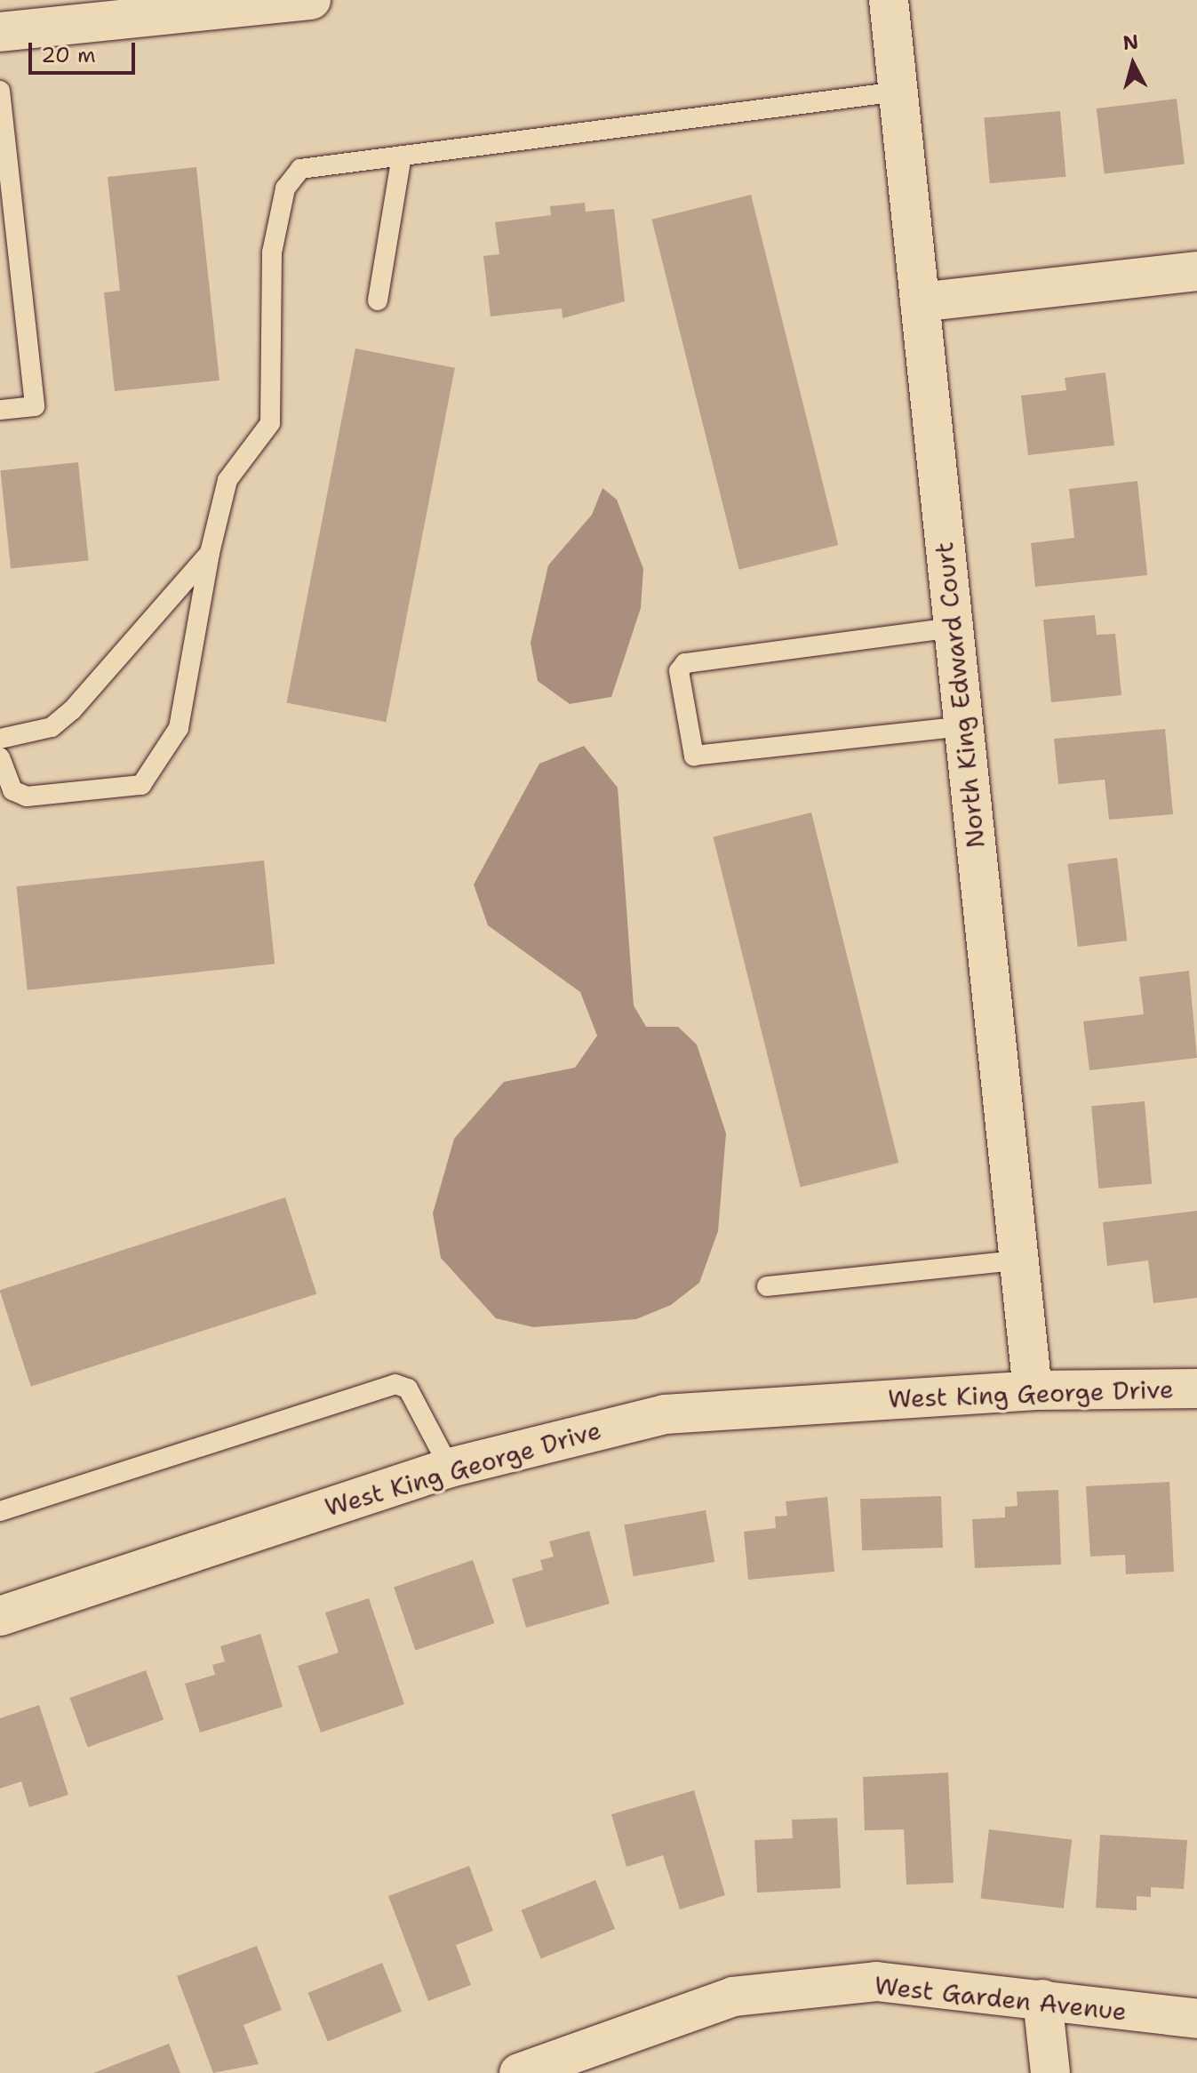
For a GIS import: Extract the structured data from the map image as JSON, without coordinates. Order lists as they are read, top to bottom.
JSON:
{
  "streets": {
    "street": ["North King Edward Court", "West King George Drive", "West Garden Avenue"]
  },
  "crossings": [
    ["North King Edward Court", "West King George Drive"]
  ],
  "scale_bar": "20 m",
  "north": "top"
}
